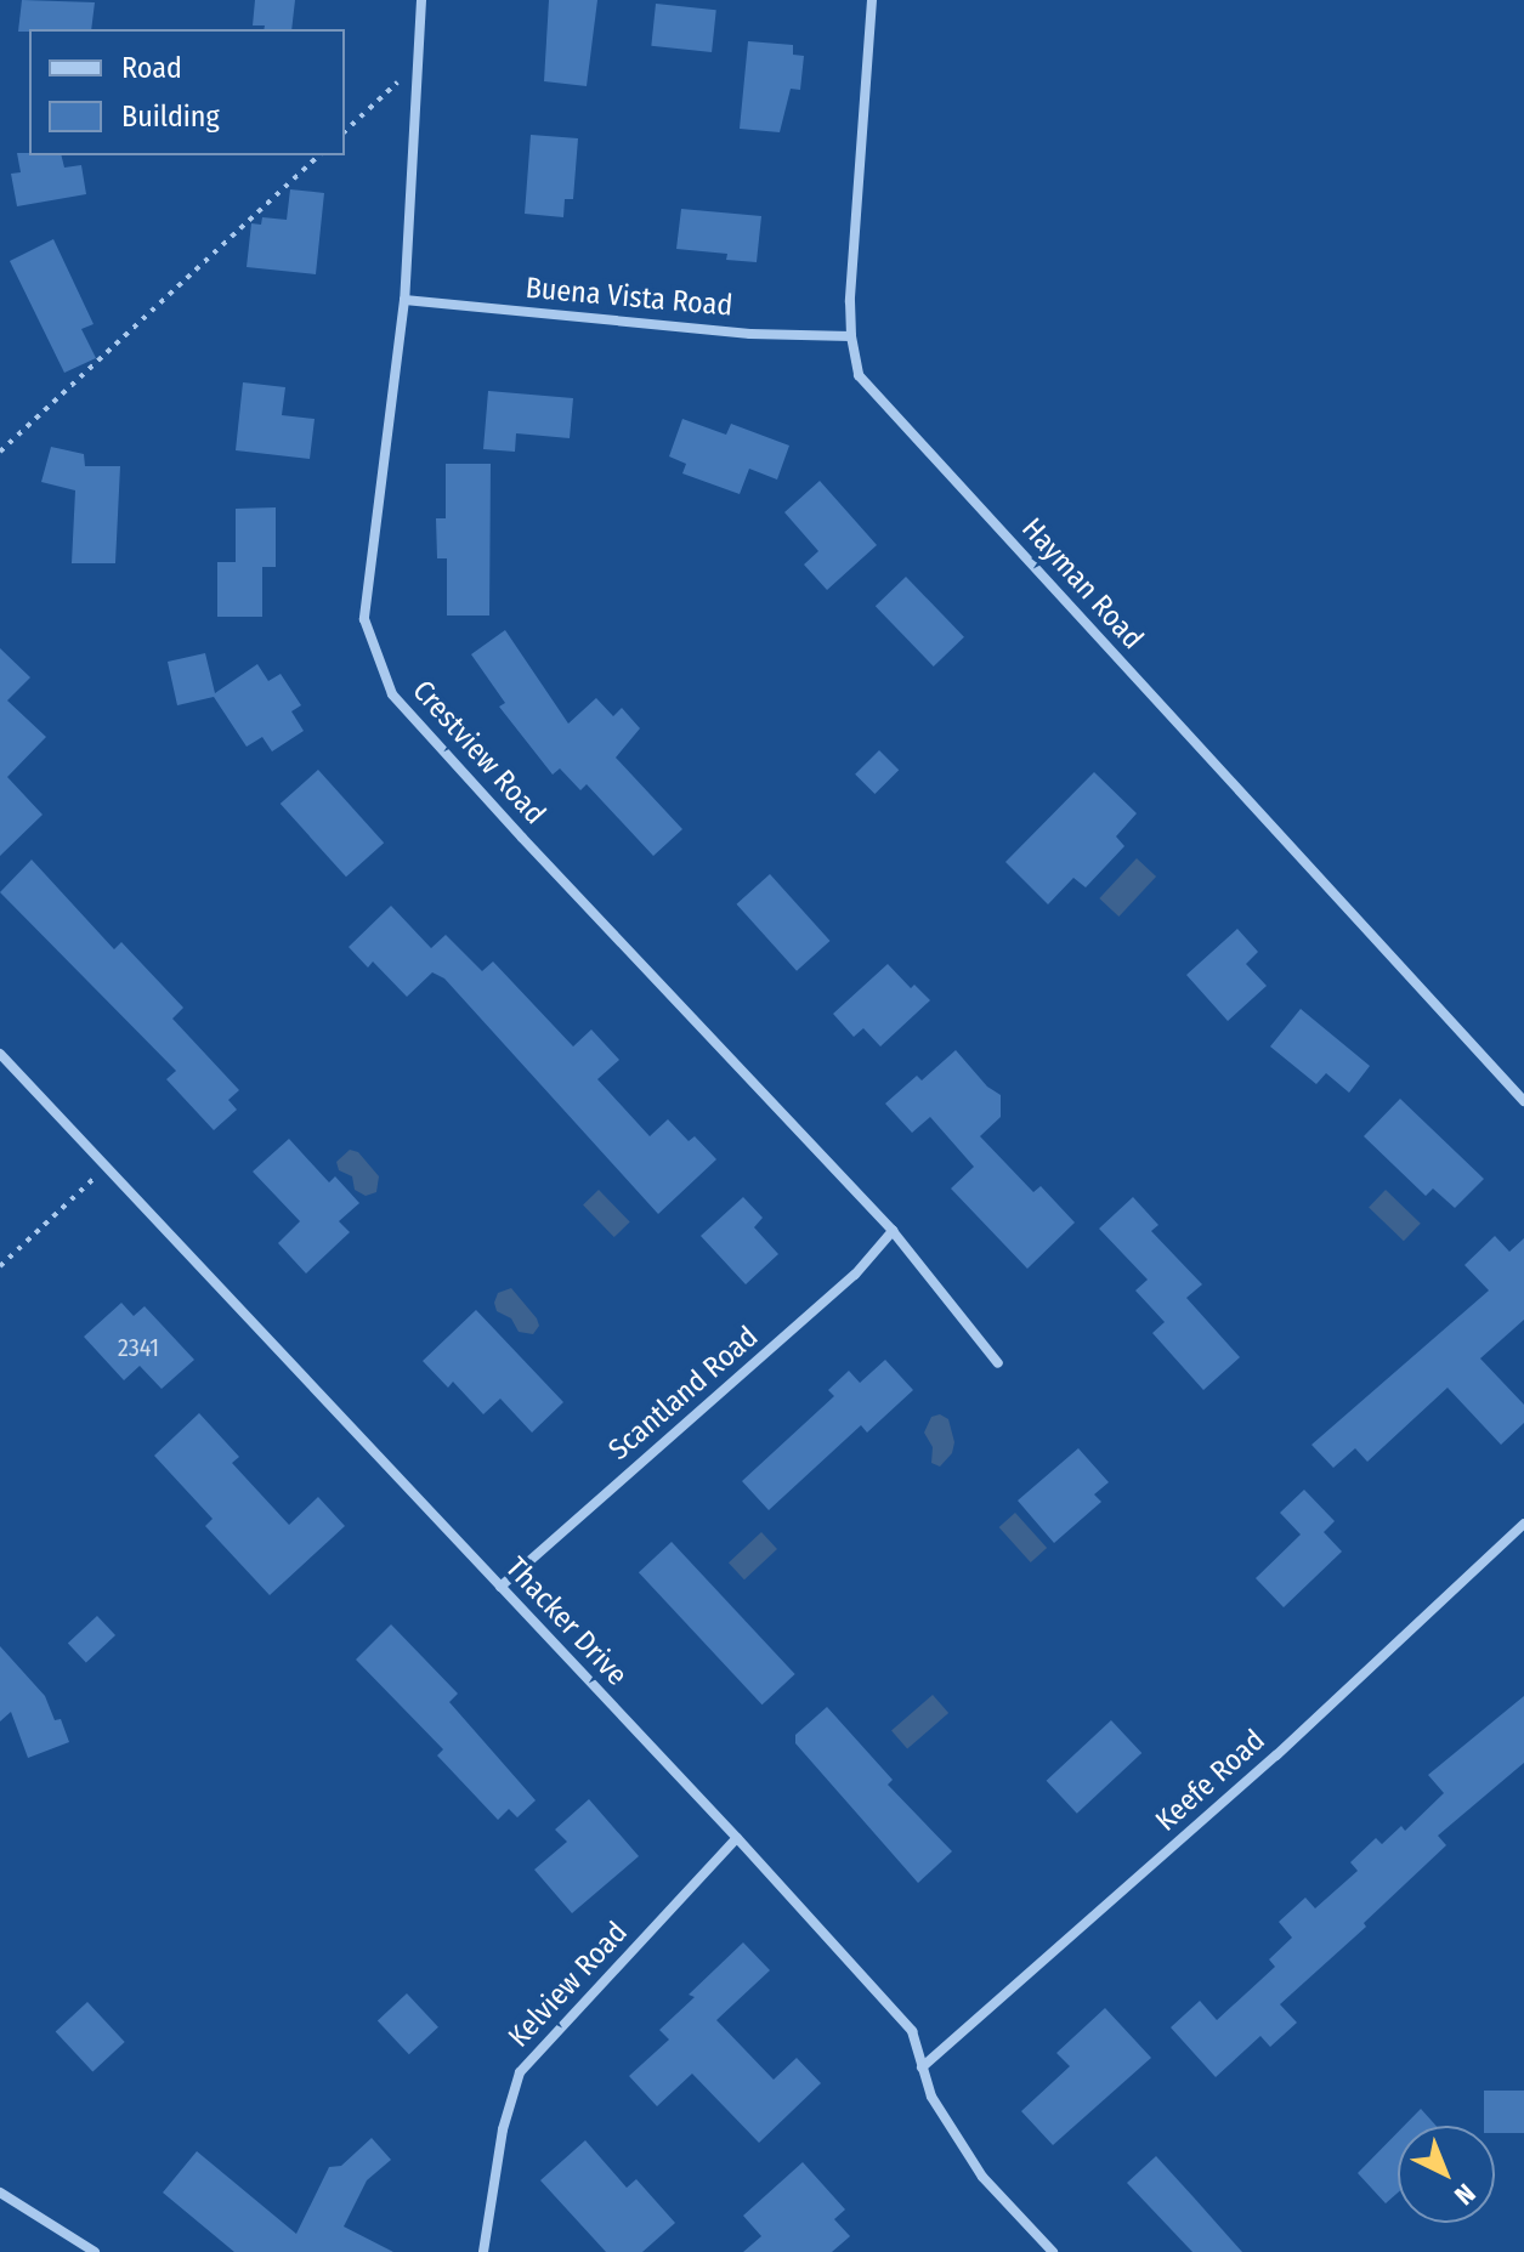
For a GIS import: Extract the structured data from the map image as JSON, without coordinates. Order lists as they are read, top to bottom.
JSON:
{
  "streets": {
    "street": [
      "Buena Vista Road",
      "Hayman Road",
      "Crestview Road",
      "Scantland Road",
      "Thacker Drive",
      "Keefe Road",
      "Kelview Road"
    ]
  },
  "crossings": [
    ["Buena Vista Road", "Hayman Road"],
    ["Buena Vista Road", "Crestview Road"],
    ["Crestview Road", "Scantland Road"],
    ["Scantland Road", "Thacker Drive"],
    ["Thacker Drive", "Keefe Road"],
    ["Thacker Drive", "Kelview Road"]
  ],
  "house_numbers": ["2341"],
  "legend": ["Road", "Building"],
  "north": "bottom right"
}
